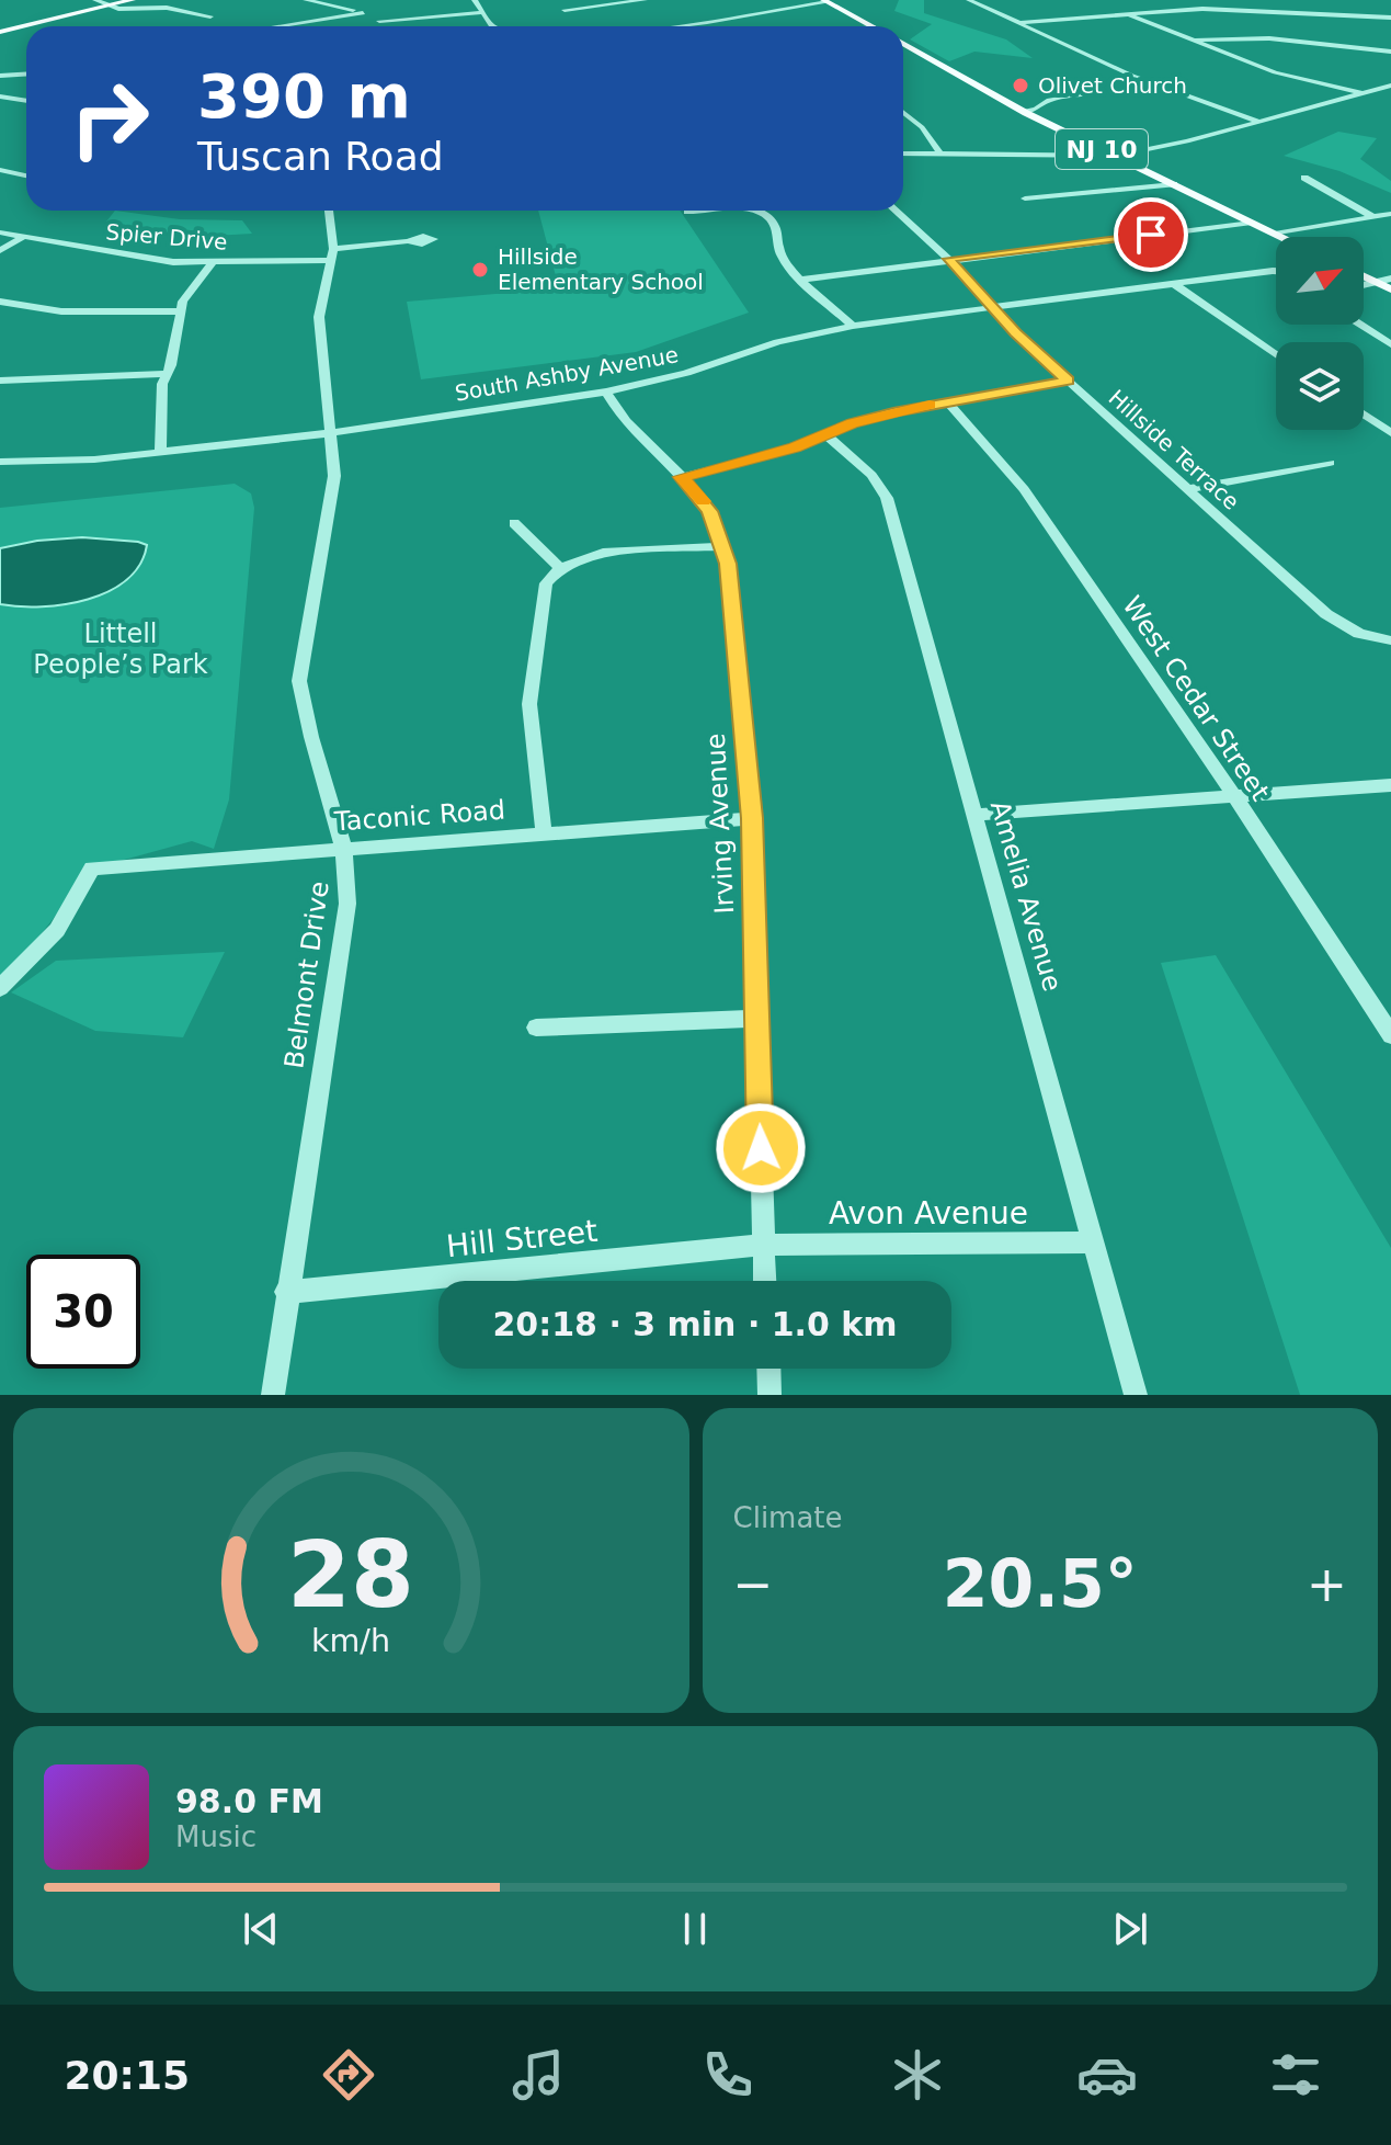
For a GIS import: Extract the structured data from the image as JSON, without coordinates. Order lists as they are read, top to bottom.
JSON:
{
  "streets": {
    "main road": ["NJ 10"],
    "street": [
      "Spier Drive",
      "South Ashby Avenue",
      "Hillside Terrace",
      "West Cedar Street",
      "Taconic Road",
      "Irving Avenue",
      "Amelia Avenue",
      "Belmont Drive",
      "Avon Avenue",
      "Hill Street"
    ]
  },
  "crossings": [
    ["Spier Drive", "Belmont Drive"],
    ["South Ashby Avenue", "Hillside Terrace"],
    ["South Ashby Avenue", "Irving Avenue"],
    ["South Ashby Avenue", "Belmont Drive"],
    ["Taconic Road", "Irving Avenue"],
    ["Taconic Road", "Belmont Drive"],
    ["Irving Avenue", "Avon Avenue"],
    ["Irving Avenue", "Hill Street"],
    ["Amelia Avenue", "Avon Avenue"],
    ["Belmont Drive", "Hill Street"],
    ["Avon Avenue", "Hill Street"]
  ],
  "parks": ["Littell People’s Park"],
  "places": ["Olivet Church", "Hillside Elementary School"],
  "north": "top right",
  "page": {
    "turn": ["390 m", "Tuscan Road"],
    "limit": "30",
    "trip": "20:18 · 3 min · 1.0 km",
    "tile": "Climate",
    "heat": ["−", "20.5°", "+"],
    "song": ["98.0 FM", "Music"],
    "tabs": "20:15",
    "gauge": ["28", "km/h"]
  }
}
